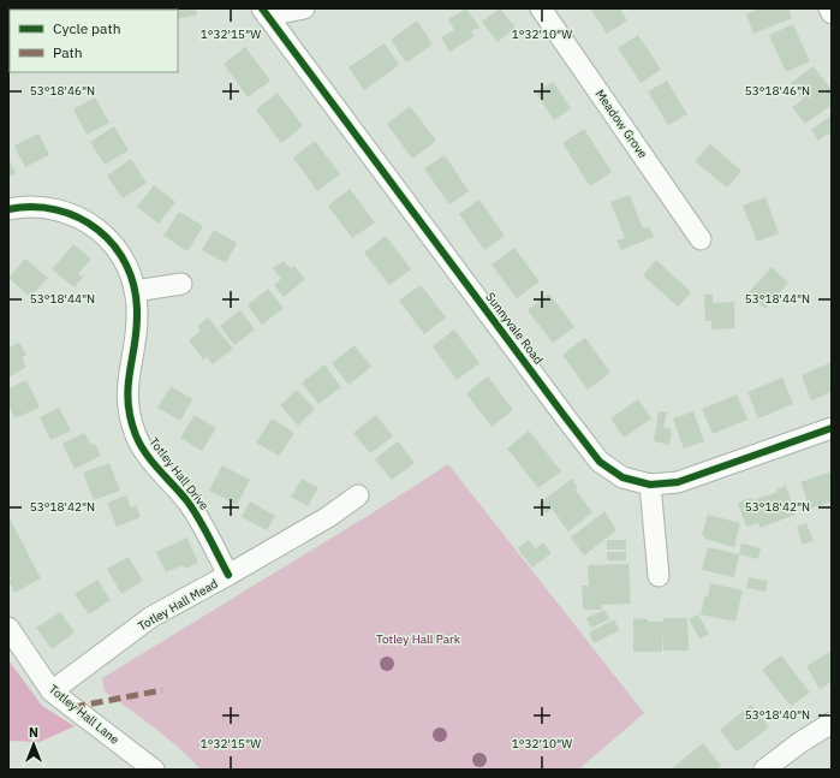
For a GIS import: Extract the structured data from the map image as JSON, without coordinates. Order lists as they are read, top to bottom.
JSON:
{
  "streets": {
    "street": [
      "Meadow Grove",
      "Sunnyvale Road",
      "Totley Hall Drive",
      "Totley Hall Mead",
      "Totley Hall Lane"
    ]
  },
  "crossings": [
    ["Totley Hall Drive", "Totley Hall Mead"],
    ["Totley Hall Mead", "Totley Hall Lane"]
  ],
  "parks": ["Totley Hall Park"],
  "legend": ["Cycle path", "Path"],
  "north": "top",
  "coordinates": [
    "1°32'15\"W",
    "1°32'10\"W",
    "53°18'46\"N",
    "53°18'44\"N",
    "53°18'42\"N",
    "53°18'40\"N"
  ]
}
